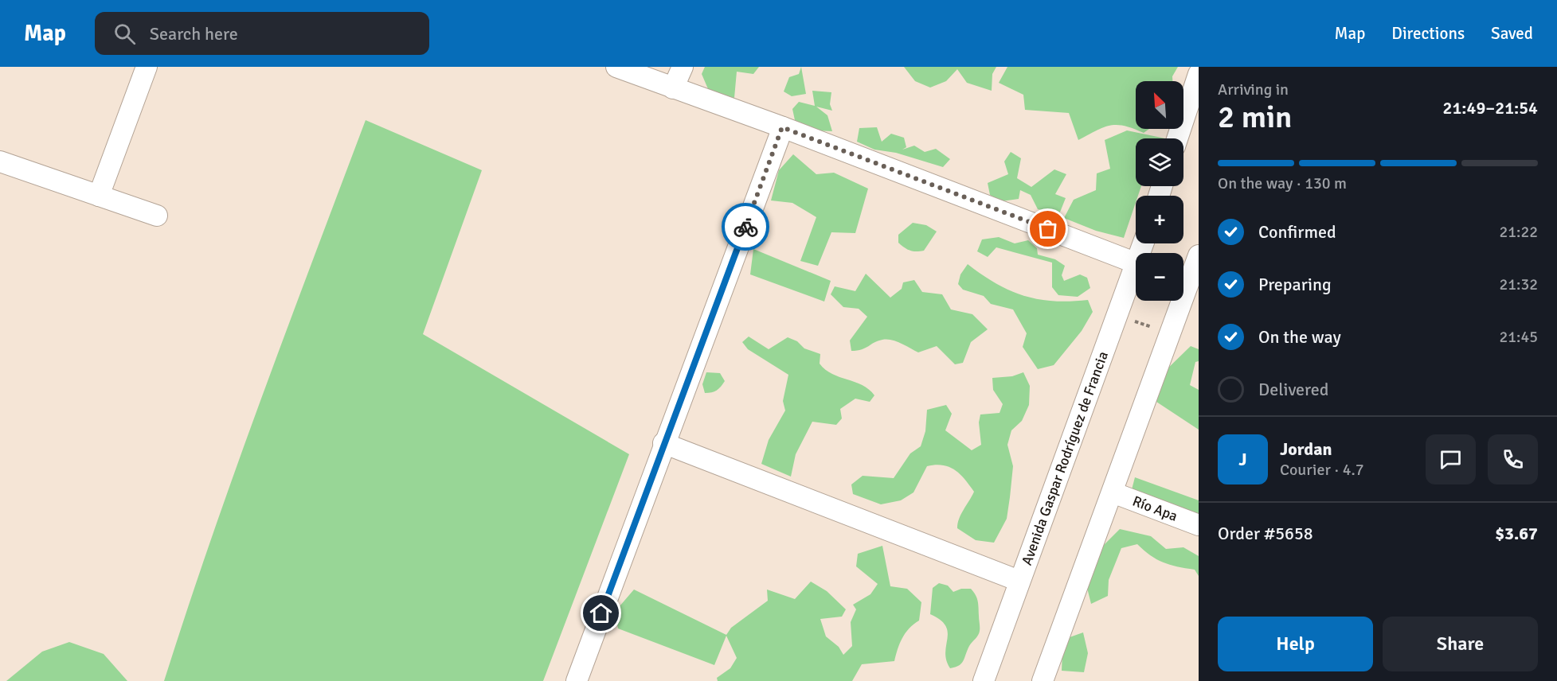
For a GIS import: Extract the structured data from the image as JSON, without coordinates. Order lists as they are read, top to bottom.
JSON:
{
  "streets": {
    "street": ["Avenida Gaspar Rodríguez de Francia", "Río Apa"]
  },
  "north": "top left",
  "page": {
    "header": "Map",
    "search": "Search here",
    "nav": ["Map", "Directions", "Saved"],
    "heading": ["2 min", "Arriving in", "21:49–21:54"],
    "panel": [
      "Jordan",
      "Courier · 4.7",
      "Order #5658",
      "$3.67"
    ],
    "map_buttons": ["+", "−"],
    "bar": "On the way · 130 m",
    "list": [
      ["Confirmed", "21:22"],
      ["Preparing", "21:32"],
      ["On the way", "21:45"],
      "Delivered"
    ],
    "round": "J",
    "buttons": ["Help", "Share"]
  }
}
